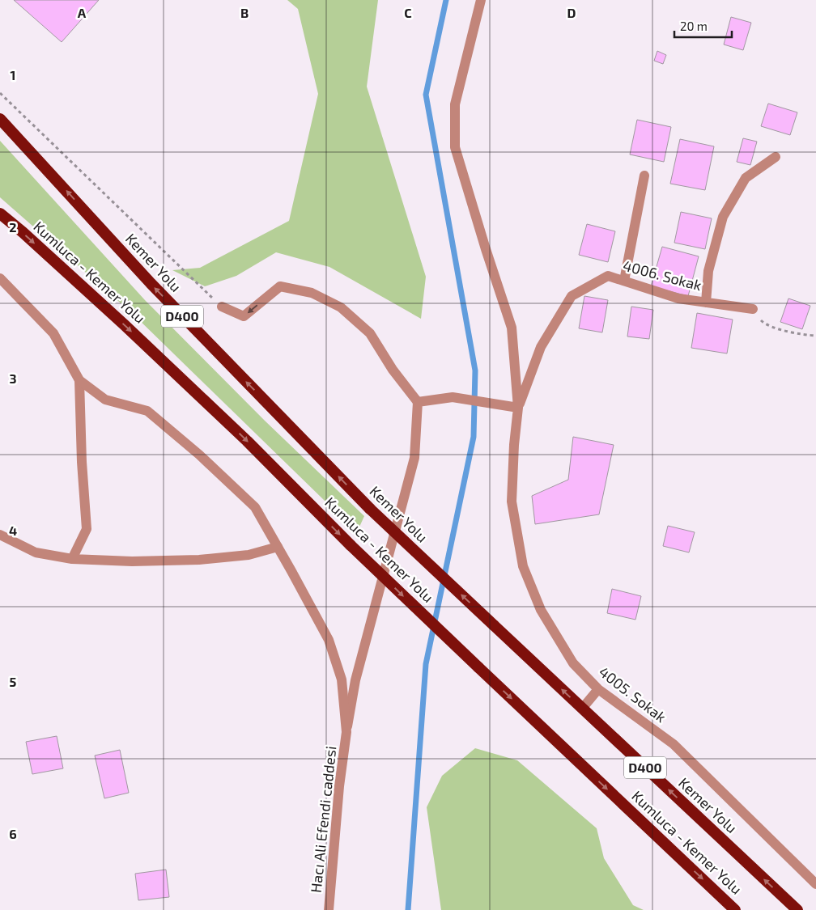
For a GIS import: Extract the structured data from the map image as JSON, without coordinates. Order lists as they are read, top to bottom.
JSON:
{
  "streets": {
    "highway": ["Kemer Yolu", "Kumluca - Kemer Yolu", "D400"],
    "street": ["4006. Sokak", "4005. Sokak", "Hacı Ali Efendi caddesi"]
  },
  "crossings": [
    ["4006. Sokak", "4005. Sokak"]
  ],
  "one_way": ["Kemer Yolu", "Kumluca - Kemer Yolu"],
  "scale_bar": "20 m",
  "grid": {
    "columns": [
      "A",
      "B",
      "C",
      "D"
    ],
    "rows": [
      "1",
      "2",
      "3",
      "4",
      "5",
      "6"
    ]
  }
}
